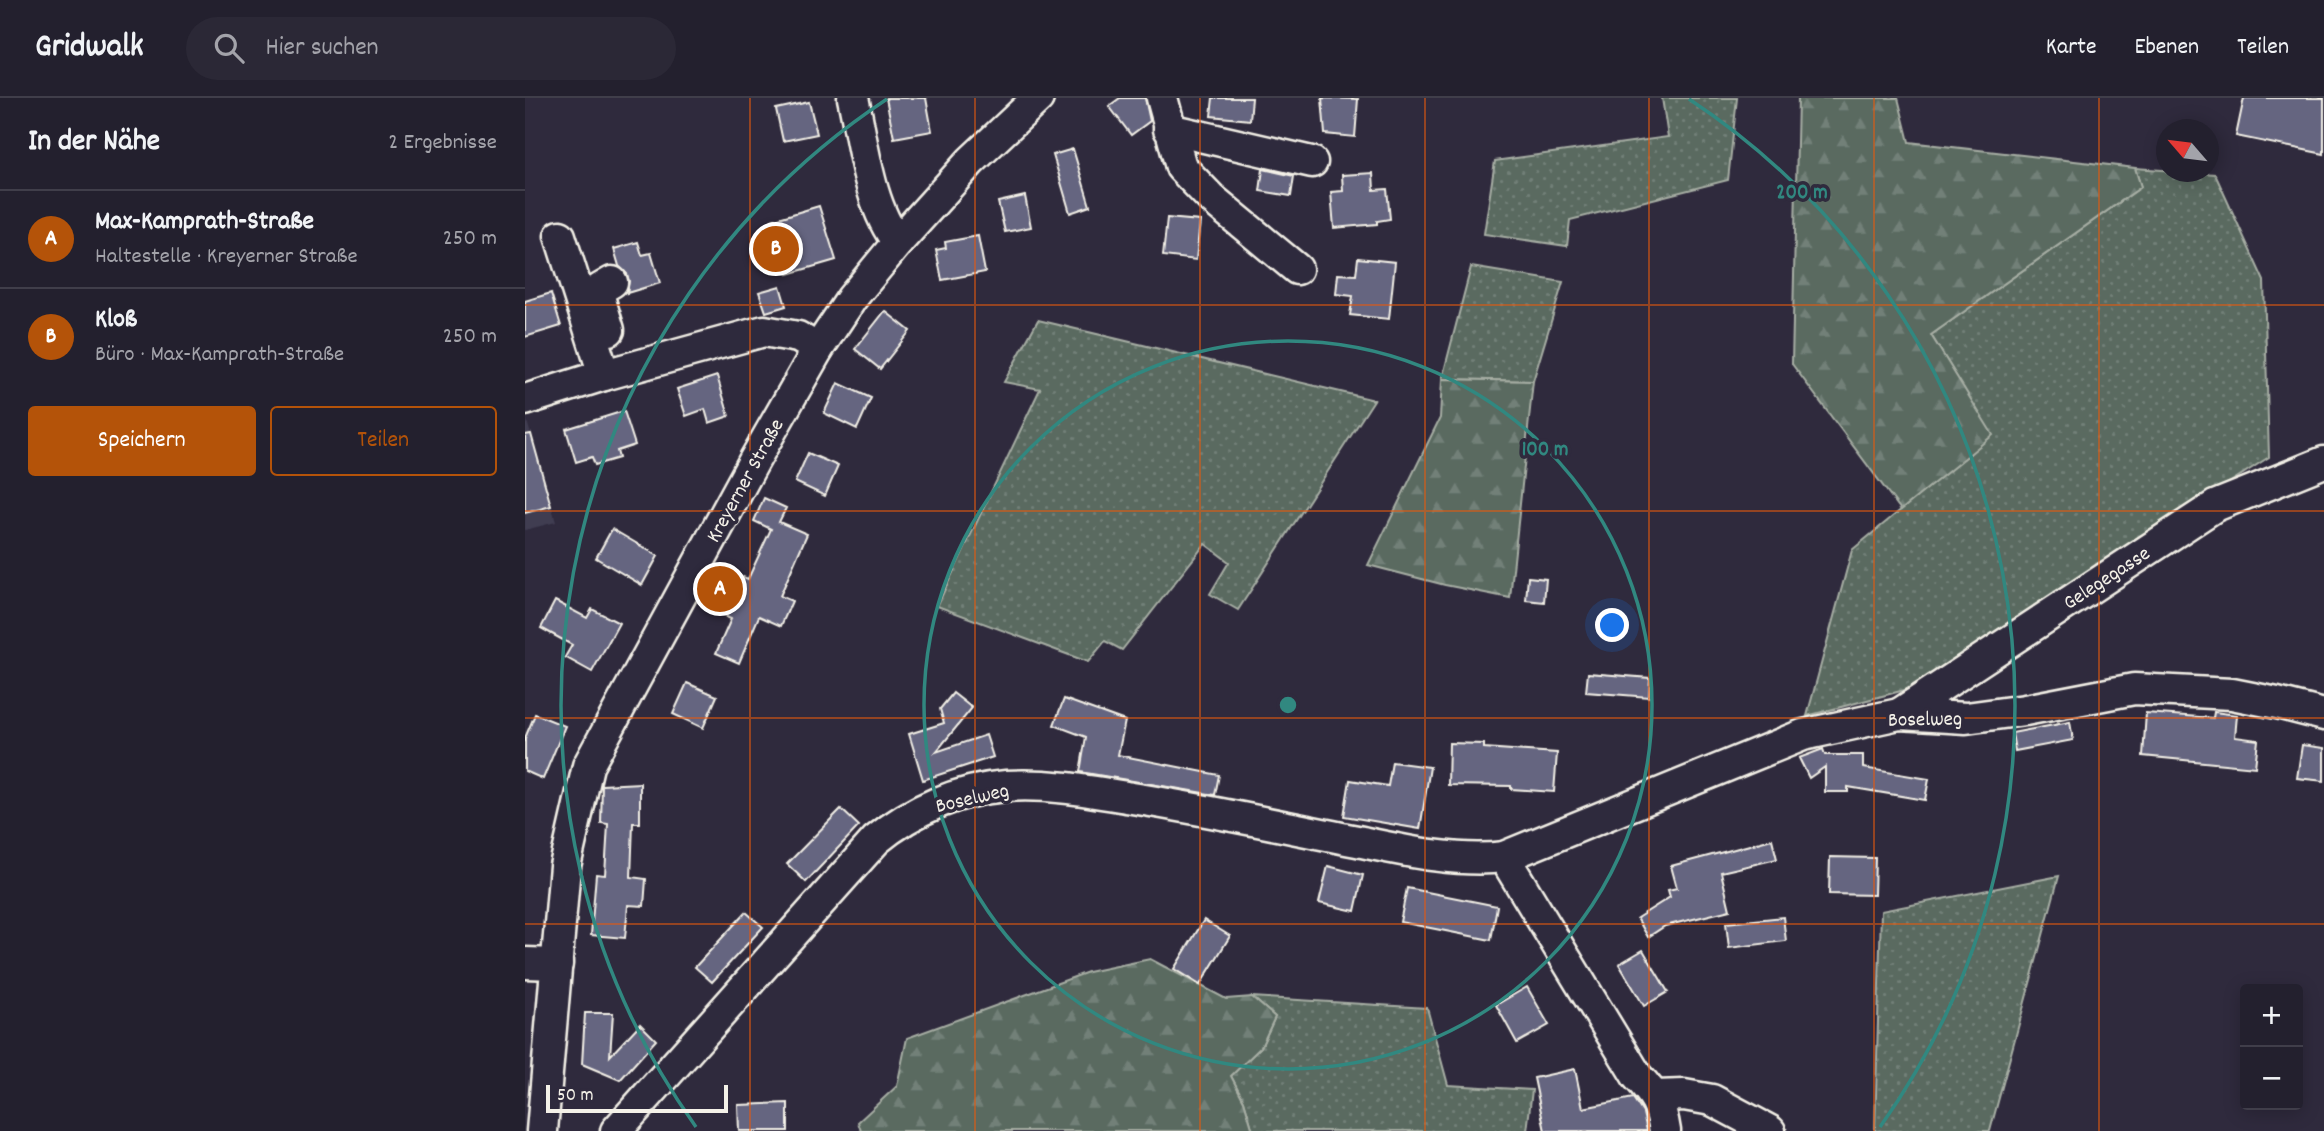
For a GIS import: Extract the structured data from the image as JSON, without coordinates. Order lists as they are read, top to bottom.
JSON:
{
  "streets": {
    "street": ["Kreyerner Straße", "Gelegegasse", "Boselweg"]
  },
  "crossings": [
    ["Gelegegasse", "Boselweg"]
  ],
  "scale_bar": "50 m",
  "north": "top left",
  "page": {
    "header": "Gridwalk",
    "search": "Hier suchen",
    "nav": ["Karte", "Ebenen", "Teilen"],
    "heading": ["In der Nähe", "2 Ergebnisse"],
    "list": [
      {
        "mark": "A",
        "name": "Max-Kamprath-Straße",
        "note": "Haltestelle · Kreyerner Straße",
        "value": "250 m"
      },
      {
        "mark": "B",
        "name": "Kloß",
        "note": "Büro · Max-Kamprath-Straße",
        "value": "250 m"
      }
    ],
    "pins": ["B", "A"],
    "buttons": ["Speichern", "Teilen"],
    "map_buttons": ["+", "−"],
    "scale": "50 m"
  },
  "rings": ["200 m", "100 m"]
}
